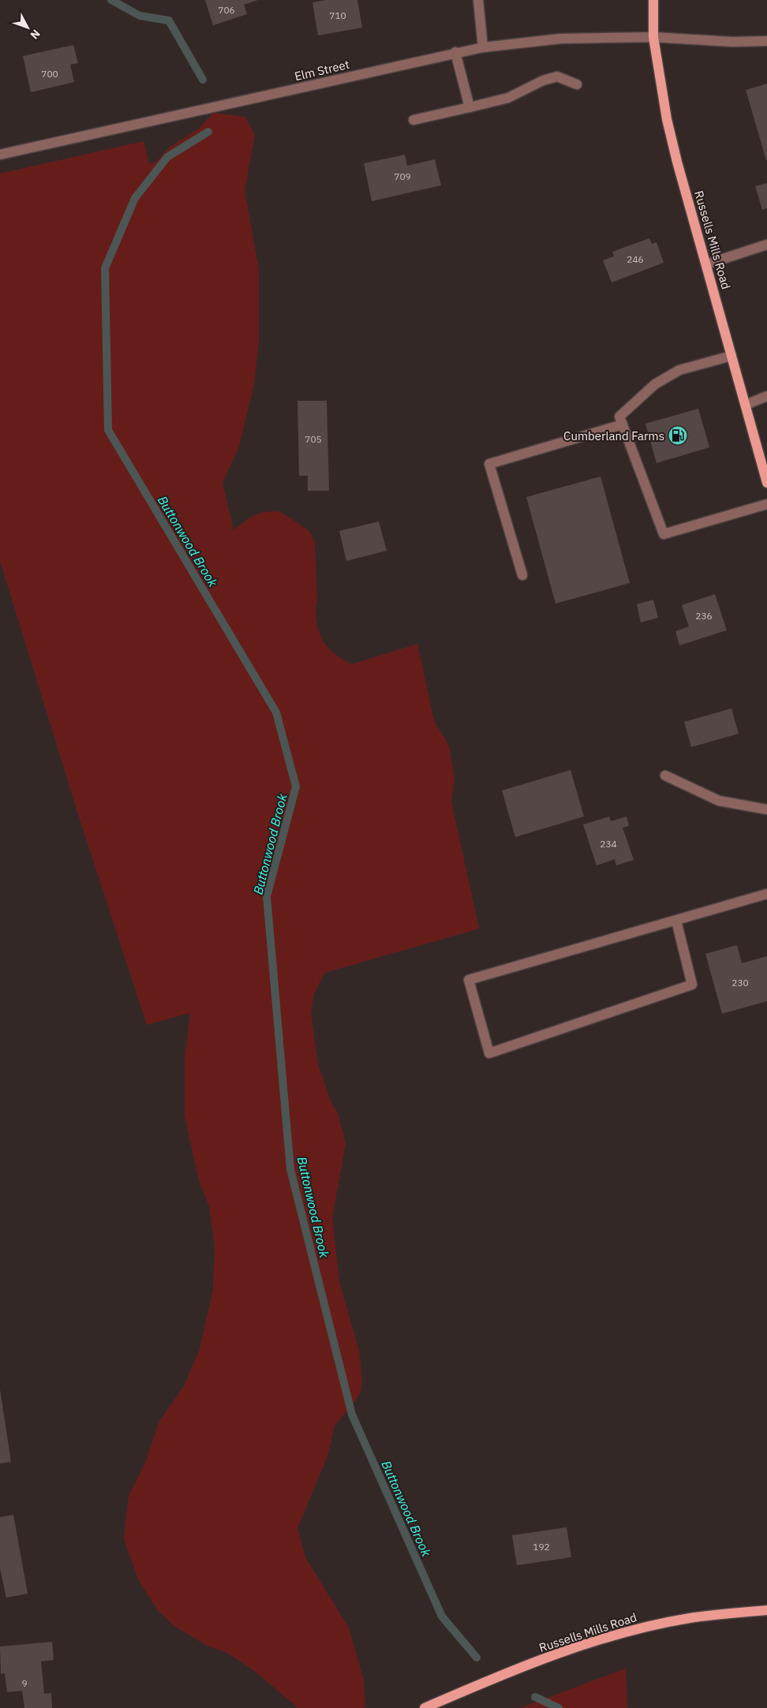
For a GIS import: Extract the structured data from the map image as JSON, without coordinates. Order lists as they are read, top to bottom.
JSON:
{
  "streets": {
    "main road": ["Russells Mills Road"],
    "street": ["Elm Street"]
  },
  "crossings": [
    ["Elm Street", "Russells Mills Road"]
  ],
  "water": ["Buttonwood Brook"],
  "places": {
    "fuel station": ["Cumberland Farms"]
  },
  "house_numbers": [
    "706",
    "710",
    "700",
    "709",
    "246",
    "705",
    "236",
    "234",
    "230",
    "192",
    "9"
  ],
  "north": "bottom right"
}
